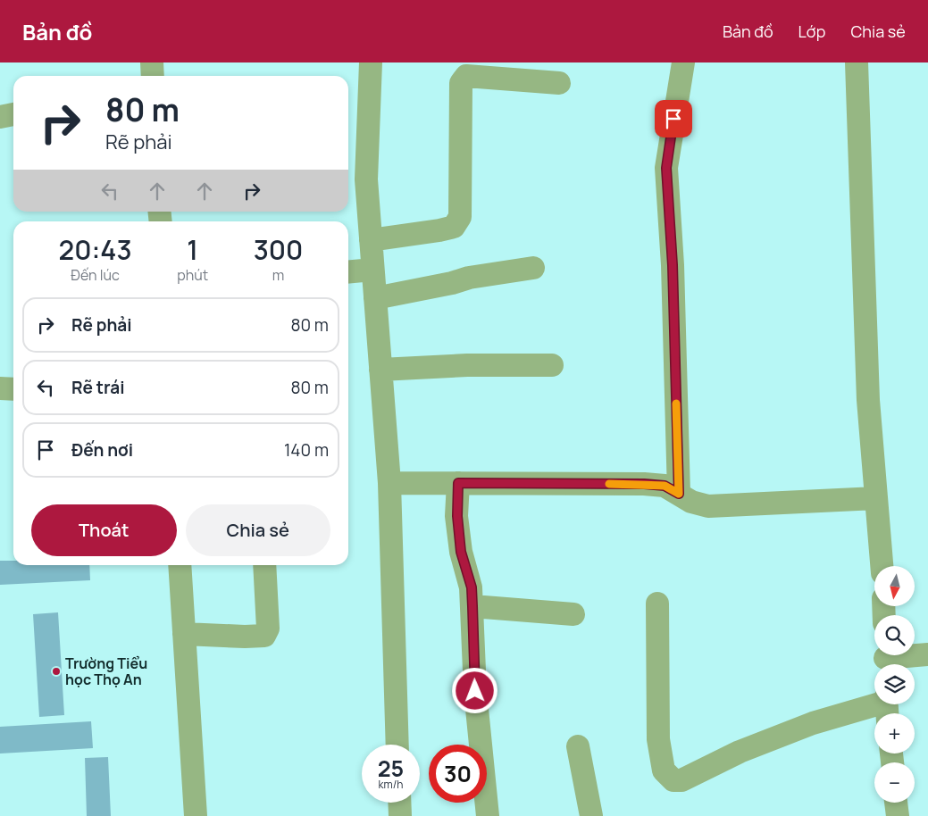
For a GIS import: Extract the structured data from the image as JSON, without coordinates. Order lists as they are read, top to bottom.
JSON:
{
  "places": ["Trường Tiểu học Thọ An"],
  "north": "bottom",
  "page": {
    "header": "Bản đồ",
    "nav": ["Bản đồ", "Lớp", "Chia sẻ"],
    "turn": ["80 m", "Rẽ phải"],
    "eta": [
      "20:43",
      "Đến lúc",
      "1",
      "phút",
      "300",
      "m"
    ],
    "list": [
      {
        "name": "Rẽ phải",
        "value": "80 m"
      },
      {
        "name": "Rẽ trái",
        "value": "80 m"
      },
      {
        "name": "Đến nơi",
        "value": "140 m"
      }
    ],
    "buttons": ["Thoát", "Chia sẻ"],
    "map_buttons": ["+", "−"],
    "speed": "25 km/h",
    "limit": "30"
  }
}
